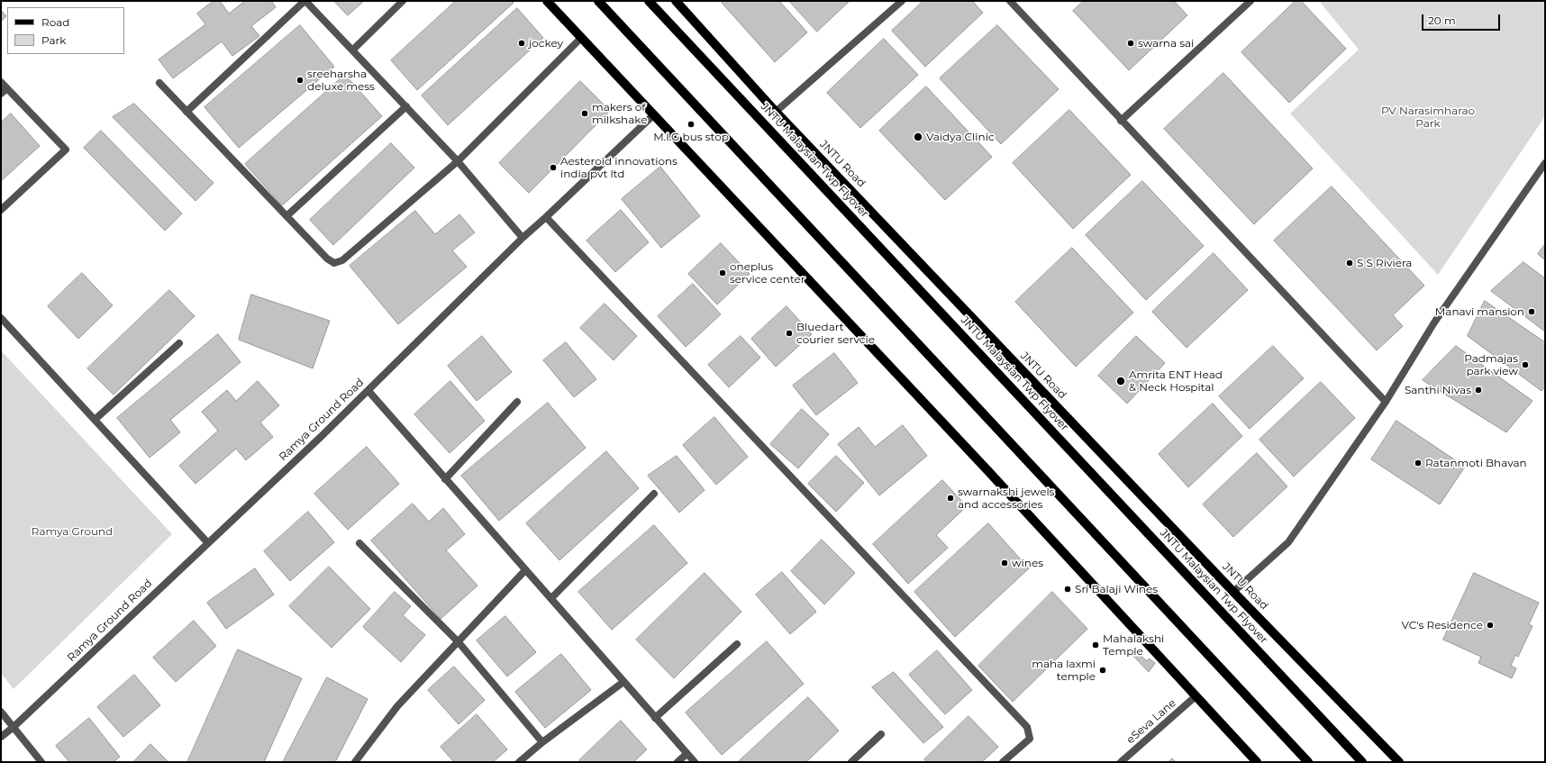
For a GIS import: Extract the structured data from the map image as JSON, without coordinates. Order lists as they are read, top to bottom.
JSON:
{
  "streets": {
    "main road": ["JNTU Malaysian Twp Flyover", "JNTU Road"],
    "street": ["Ramya Ground Road", "eSeva Lane"]
  },
  "parks": ["PV Narasimharao Park", "Ramya Ground"],
  "places": [
    "jockey",
    "swarna sai",
    "sreeharsha deluxe mess",
    "makers of milkshake",
    "M.I.G bus stop",
    "Vaidya Clinic",
    "Aesteroid innovations india pvt ltd",
    "S S Riviera",
    "oneplus service center",
    "Manavi mansion",
    "Bluedart courier servcie",
    "Padmajas park view",
    "Amrita ENT Head & Neck Hospital",
    "Santhi Nivas",
    "Ratanmoti Bhavan",
    "swarnakshi jewels and accessories",
    "wines",
    "Sri Balaji Wines",
    "VC's Residence",
    "Mahalakshi Temple",
    "maha laxmi temple"
  ],
  "legend": ["Road", "Park"],
  "scale_bar": "20 m"
}
